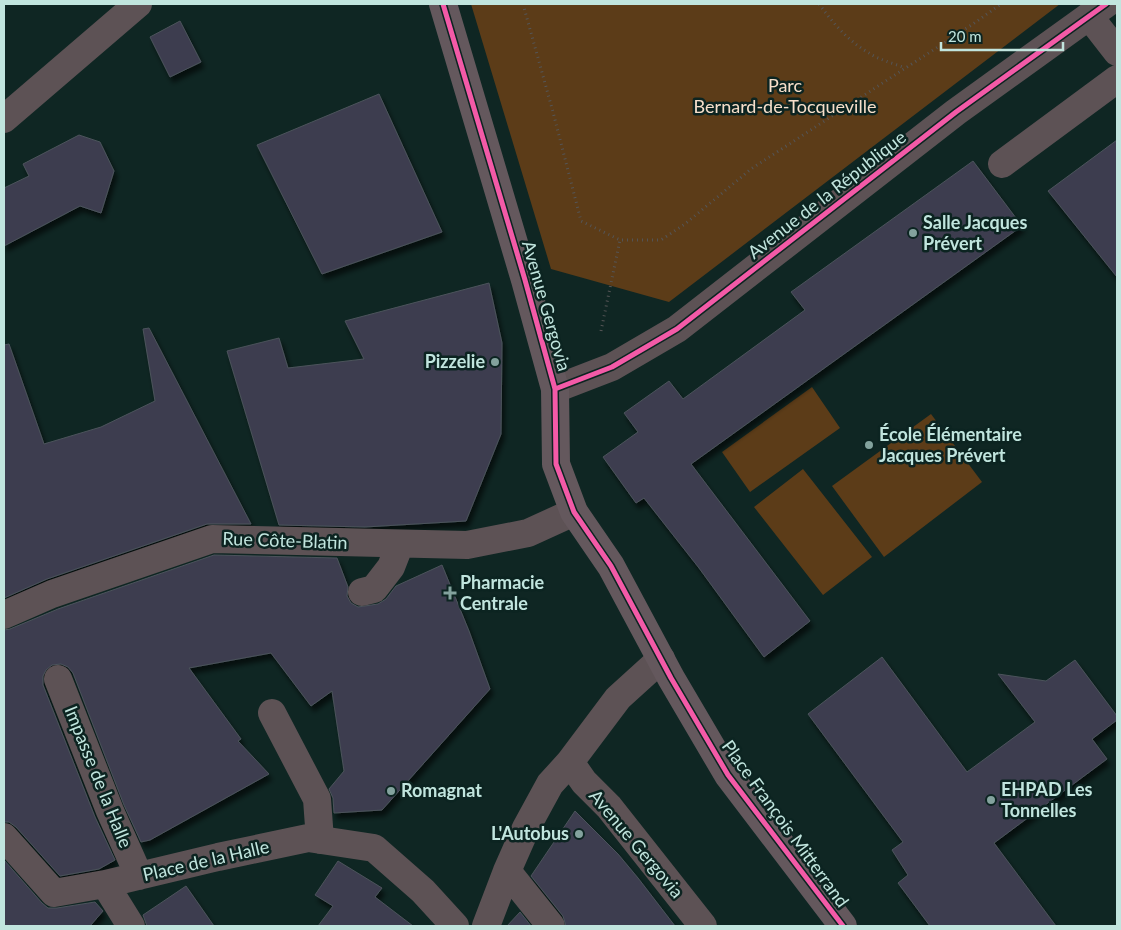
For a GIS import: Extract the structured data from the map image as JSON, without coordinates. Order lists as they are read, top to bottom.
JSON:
{
  "streets": {
    "main road": ["Avenue Gergovia", "Place François Mitterrand"],
    "street": [
      "Avenue de la République",
      "Rue Côte-Blatin",
      "Impasse de la Halle",
      "Place de la Halle"
    ]
  },
  "crossings": [
    ["Avenue de la République", "Avenue Gergovia"],
    ["Avenue Gergovia", "Rue Côte-Blatin"],
    ["Avenue Gergovia", "Place François Mitterrand"],
    ["Impasse de la Halle", "Place de la Halle"]
  ],
  "parks": ["Parc Bernard-de-Tocqueville"],
  "places": {
    "other": [
      "Salle Jacques Prévert",
      "Pizzelie",
      "École Élémentaire Jacques Prévert",
      "Romagnat",
      "EHPAD Les Tonnelles",
      "L'Autobus"
    ],
    "health": ["Pharmacie Centrale"]
  },
  "scale_bar": "20 m"
}
